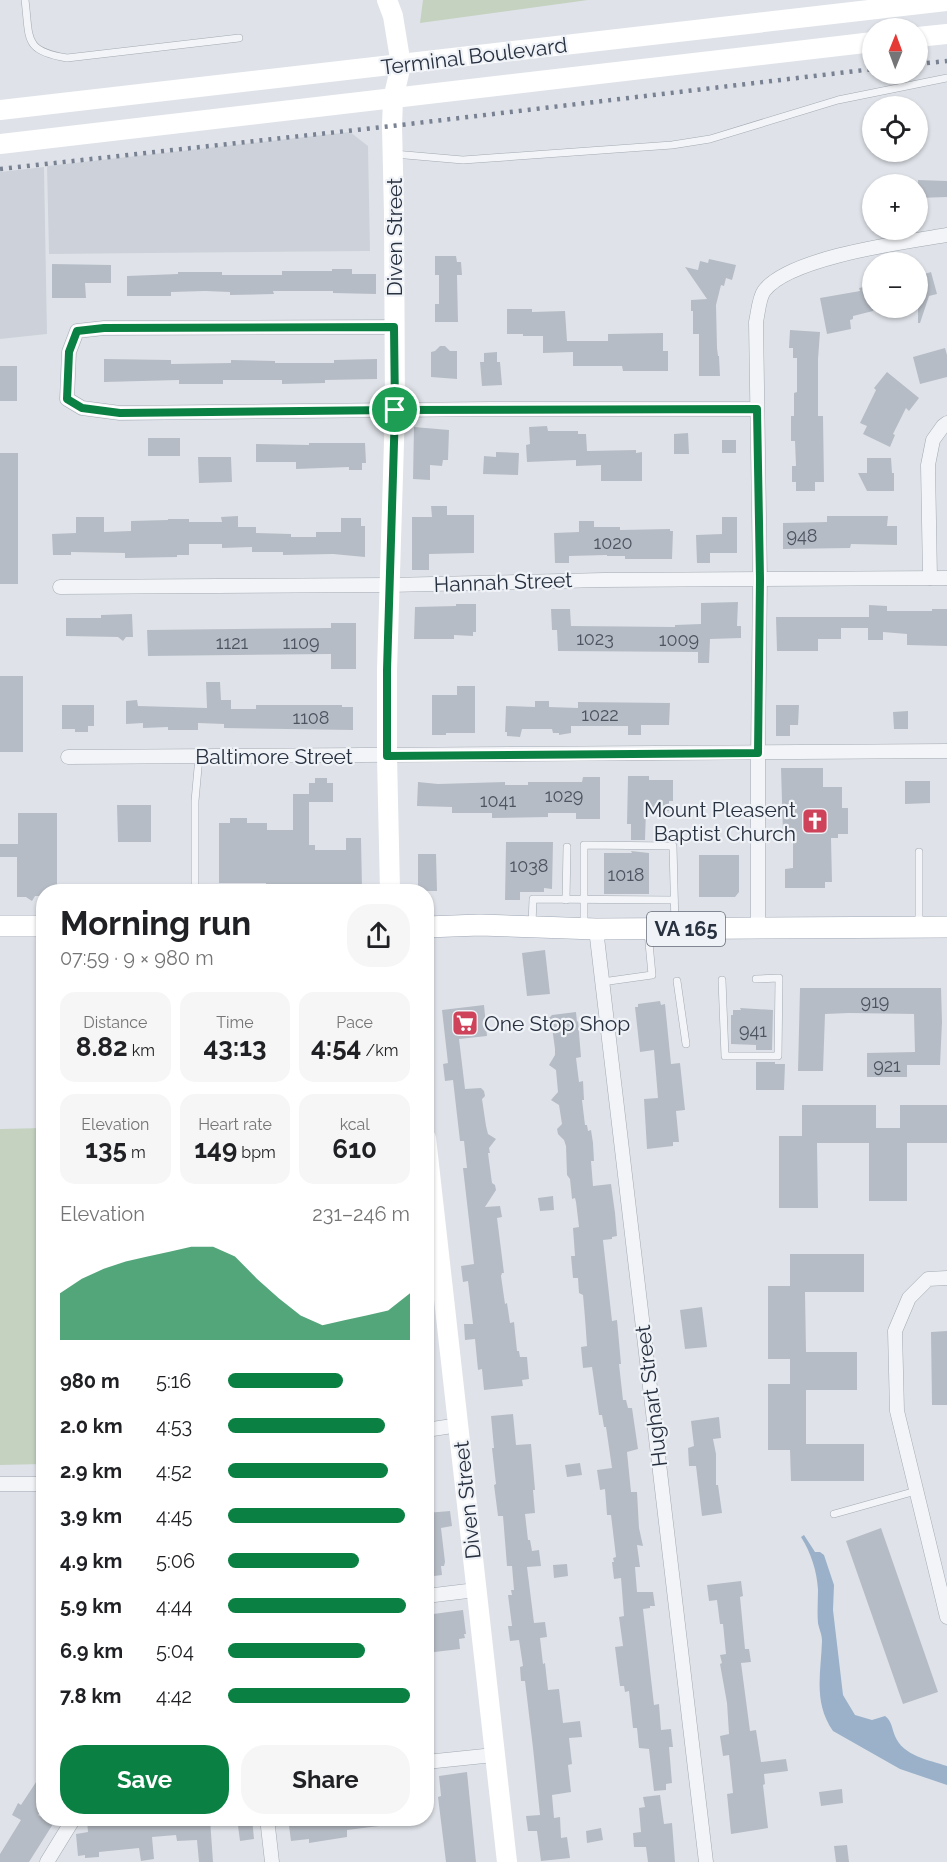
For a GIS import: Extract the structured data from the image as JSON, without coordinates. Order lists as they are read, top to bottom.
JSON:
{
  "streets": {
    "main road": ["Terminal Boulevard", "Diven Street", "VA 165"],
    "street": ["Hannah Street", "Baltimore Street", "Hughart Street"]
  },
  "crossings": [
    ["Terminal Boulevard", "Diven Street"],
    ["Diven Street", "Hannah Street"],
    ["Diven Street", "Baltimore Street"],
    ["VA 165", "Hughart Street"]
  ],
  "places": {
    "church": ["Mount Pleasent Baptist Church"],
    "supermarket": ["One Stop Shop"]
  },
  "house_numbers": [
    "948",
    "1020",
    "1023",
    "1009",
    "1121",
    "1109",
    "1022",
    "1108",
    "1029",
    "1041",
    "1038",
    "1018",
    "919",
    "941",
    "921"
  ],
  "north": "top",
  "page": {
    "map_buttons": ["+", "−"],
    "heading": ["Morning run", "07:59 · 9 × 980 m"],
    "stats": [
      ["Distance", "8.82 km"],
      ["Time", "43:13"],
      ["Pace", "4:54 /km"],
      ["Elevation", "135 m"],
      ["Heart rate", "149 bpm"],
      ["kcal", "610"]
    ],
    "chart": ["Elevation", "231–246 m"],
    "list": [
      {
        "name": "980 m",
        "note": "5:16"
      },
      {
        "name": "2.0 km",
        "note": "4:53"
      },
      {
        "name": "2.9 km",
        "note": "4:52"
      },
      {
        "name": "3.9 km",
        "note": "4:45"
      },
      {
        "name": "4.9 km",
        "note": "5:06"
      },
      {
        "name": "5.9 km",
        "note": "4:44"
      },
      {
        "name": "6.9 km",
        "note": "5:04"
      },
      {
        "name": "7.8 km",
        "note": "4:42"
      }
    ],
    "buttons": ["Save", "Share"]
  }
}
